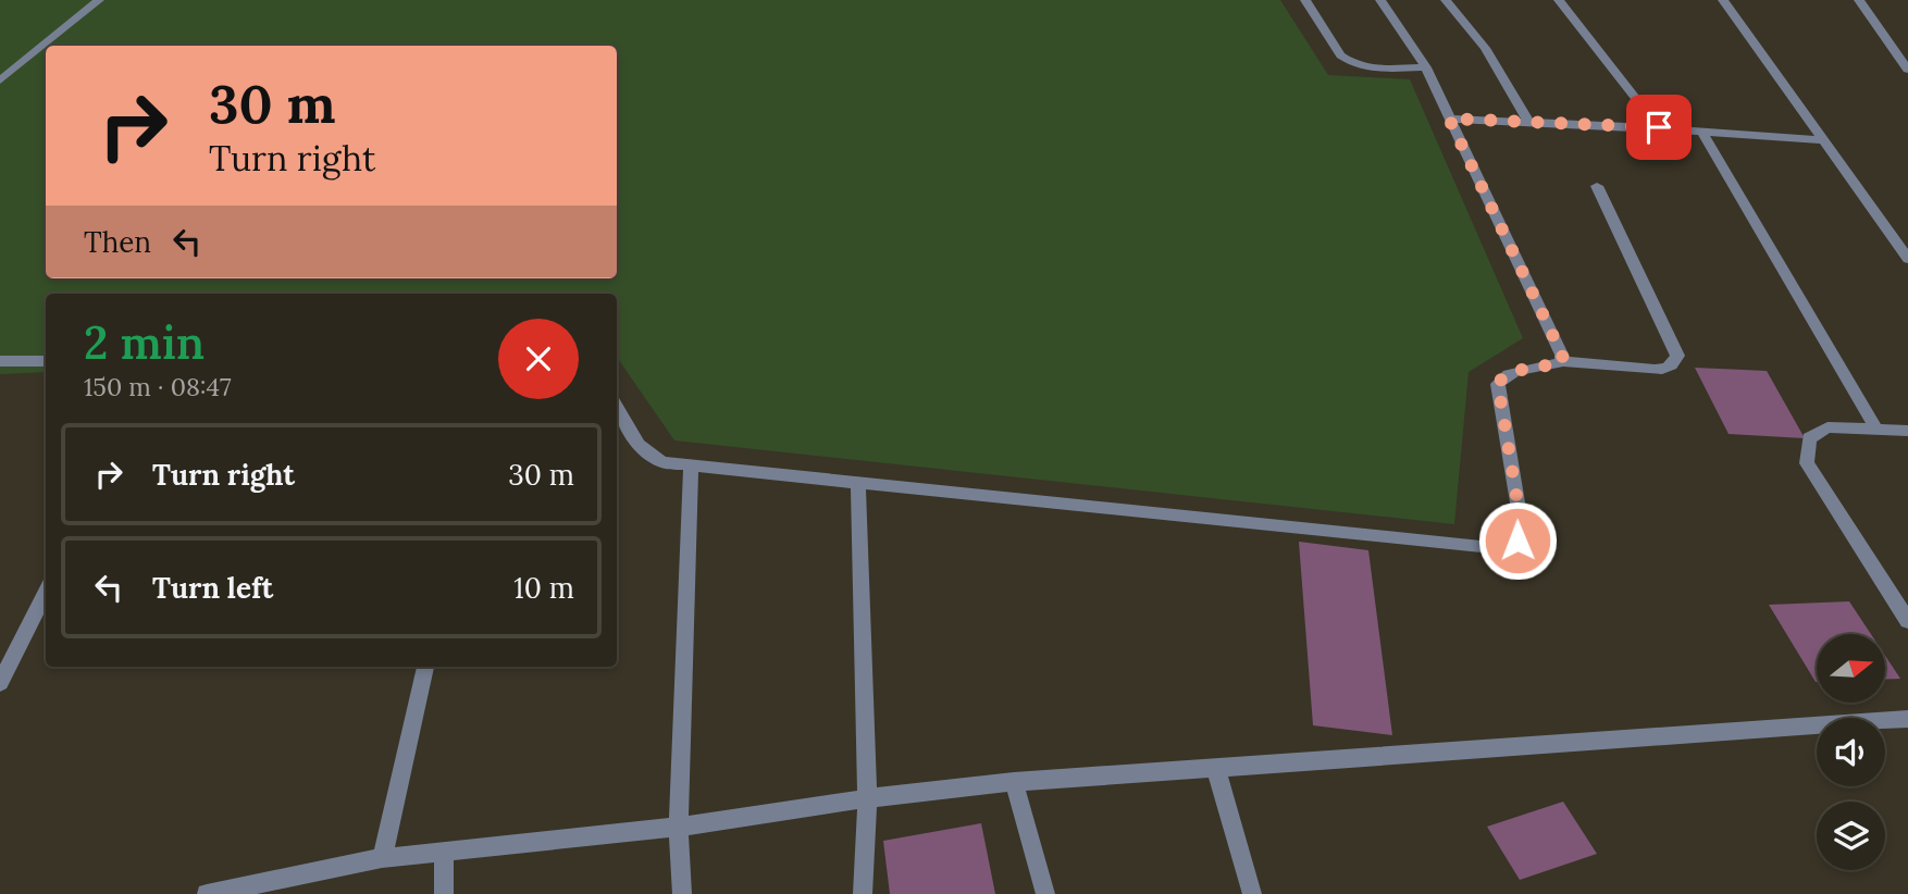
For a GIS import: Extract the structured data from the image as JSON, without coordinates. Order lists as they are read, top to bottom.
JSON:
{
  "north": "right",
  "page": {
    "turn": ["30 m", "Turn right"],
    "then": "Then",
    "heading": ["2 min", "150 m · 08:47"],
    "list": [
      {
        "name": "Turn right",
        "value": "30 m"
      },
      {
        "name": "Turn left",
        "value": "10 m"
      }
    ]
  }
}
